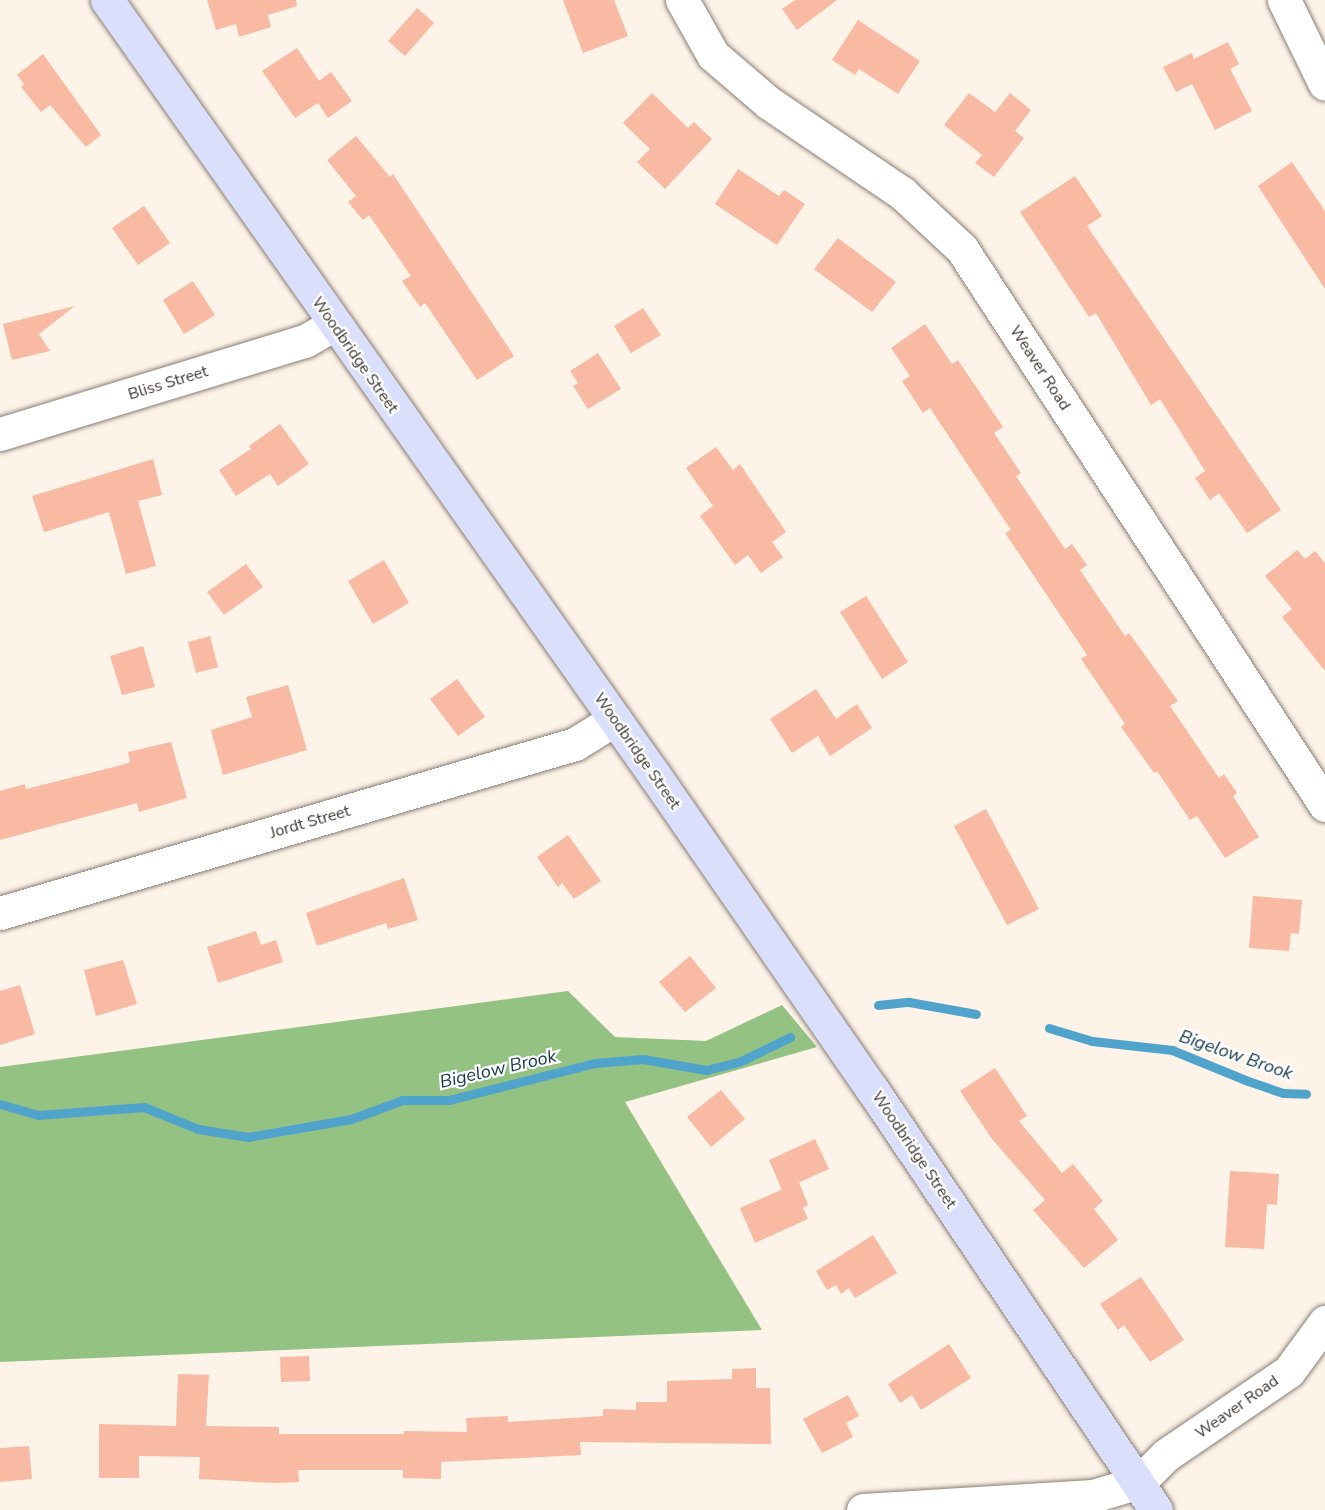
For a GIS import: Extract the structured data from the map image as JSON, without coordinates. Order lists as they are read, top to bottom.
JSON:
{
  "streets": {
    "main road": ["Woodbridge Street"],
    "street": ["Weaver Road", "Bliss Street", "Jordt Street"]
  },
  "crossings": [
    ["Woodbridge Street", "Weaver Road"],
    ["Woodbridge Street", "Bliss Street"],
    ["Woodbridge Street", "Jordt Street"]
  ],
  "water": ["Bigelow Brook"]
}
